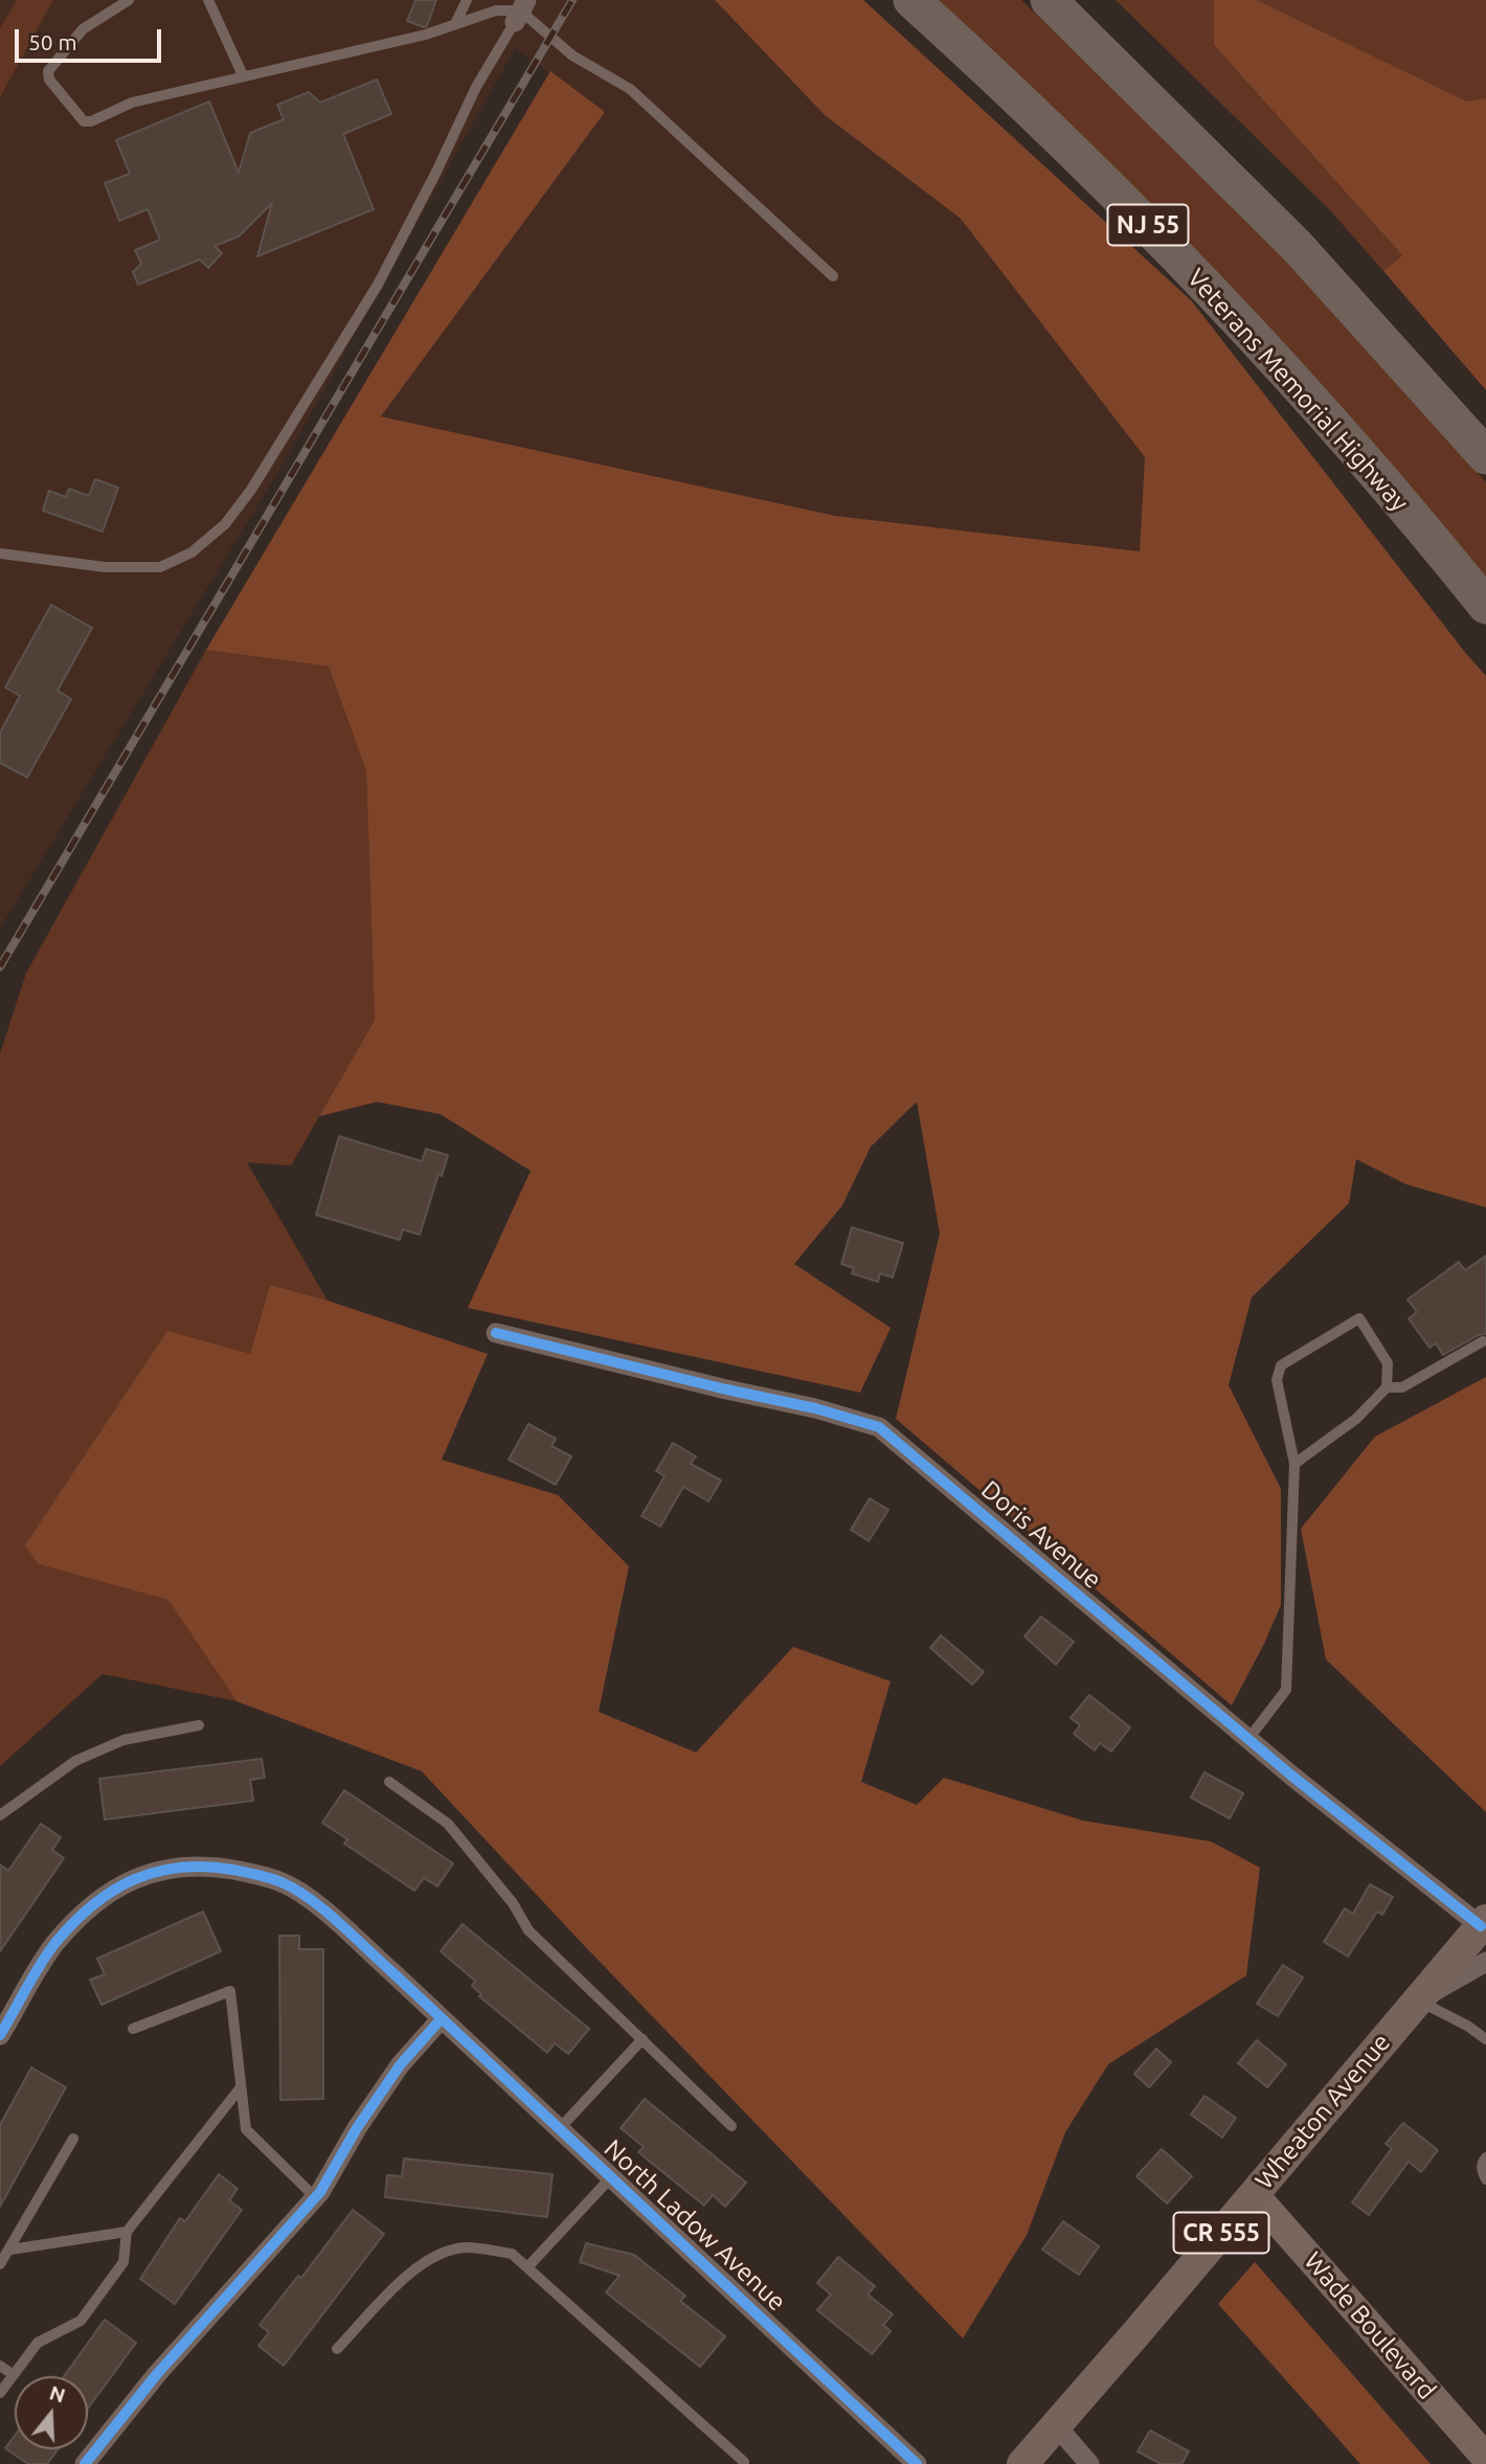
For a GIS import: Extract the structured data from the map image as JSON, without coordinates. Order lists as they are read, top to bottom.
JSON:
{
  "streets": {
    "highway": ["NJ 55", "Veterans Memorial Highway"],
    "main road": ["Wheaton Avenue", "CR 555", "Wade Boulevard"],
    "street": ["Doris Avenue", "North Ladow Avenue"]
  },
  "crossings": [
    ["Doris Avenue", "Wheaton Avenue"],
    ["Wheaton Avenue", "Wade Boulevard"]
  ],
  "scale_bar": "50 m",
  "north": "top"
}
